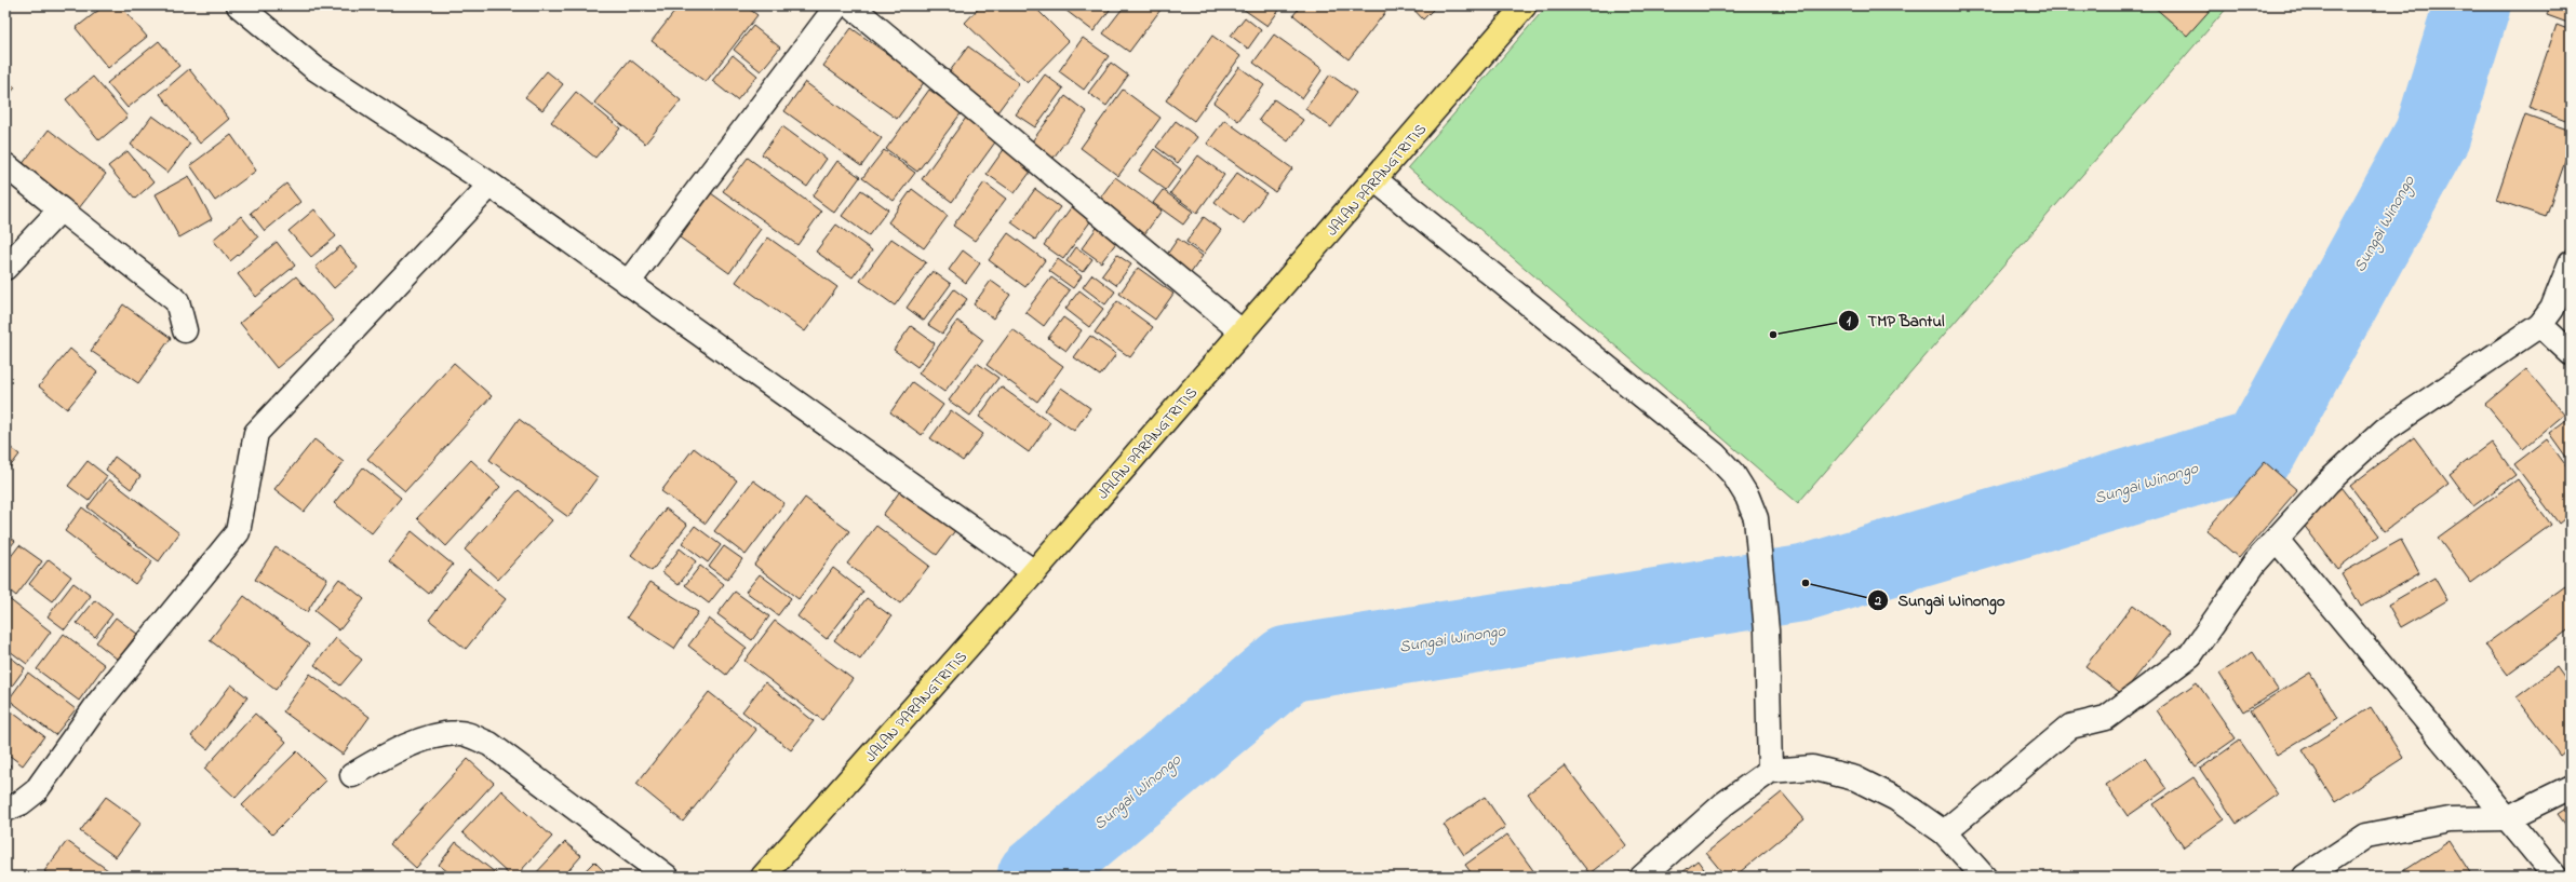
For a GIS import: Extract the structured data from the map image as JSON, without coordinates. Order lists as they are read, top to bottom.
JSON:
{
  "streets": {
    "main road": ["JALAN PARANGTRITIS"]
  },
  "water": ["Sungai Winongo"],
  "places": ["TMP Bantul", "Sungai Winongo"]
}
